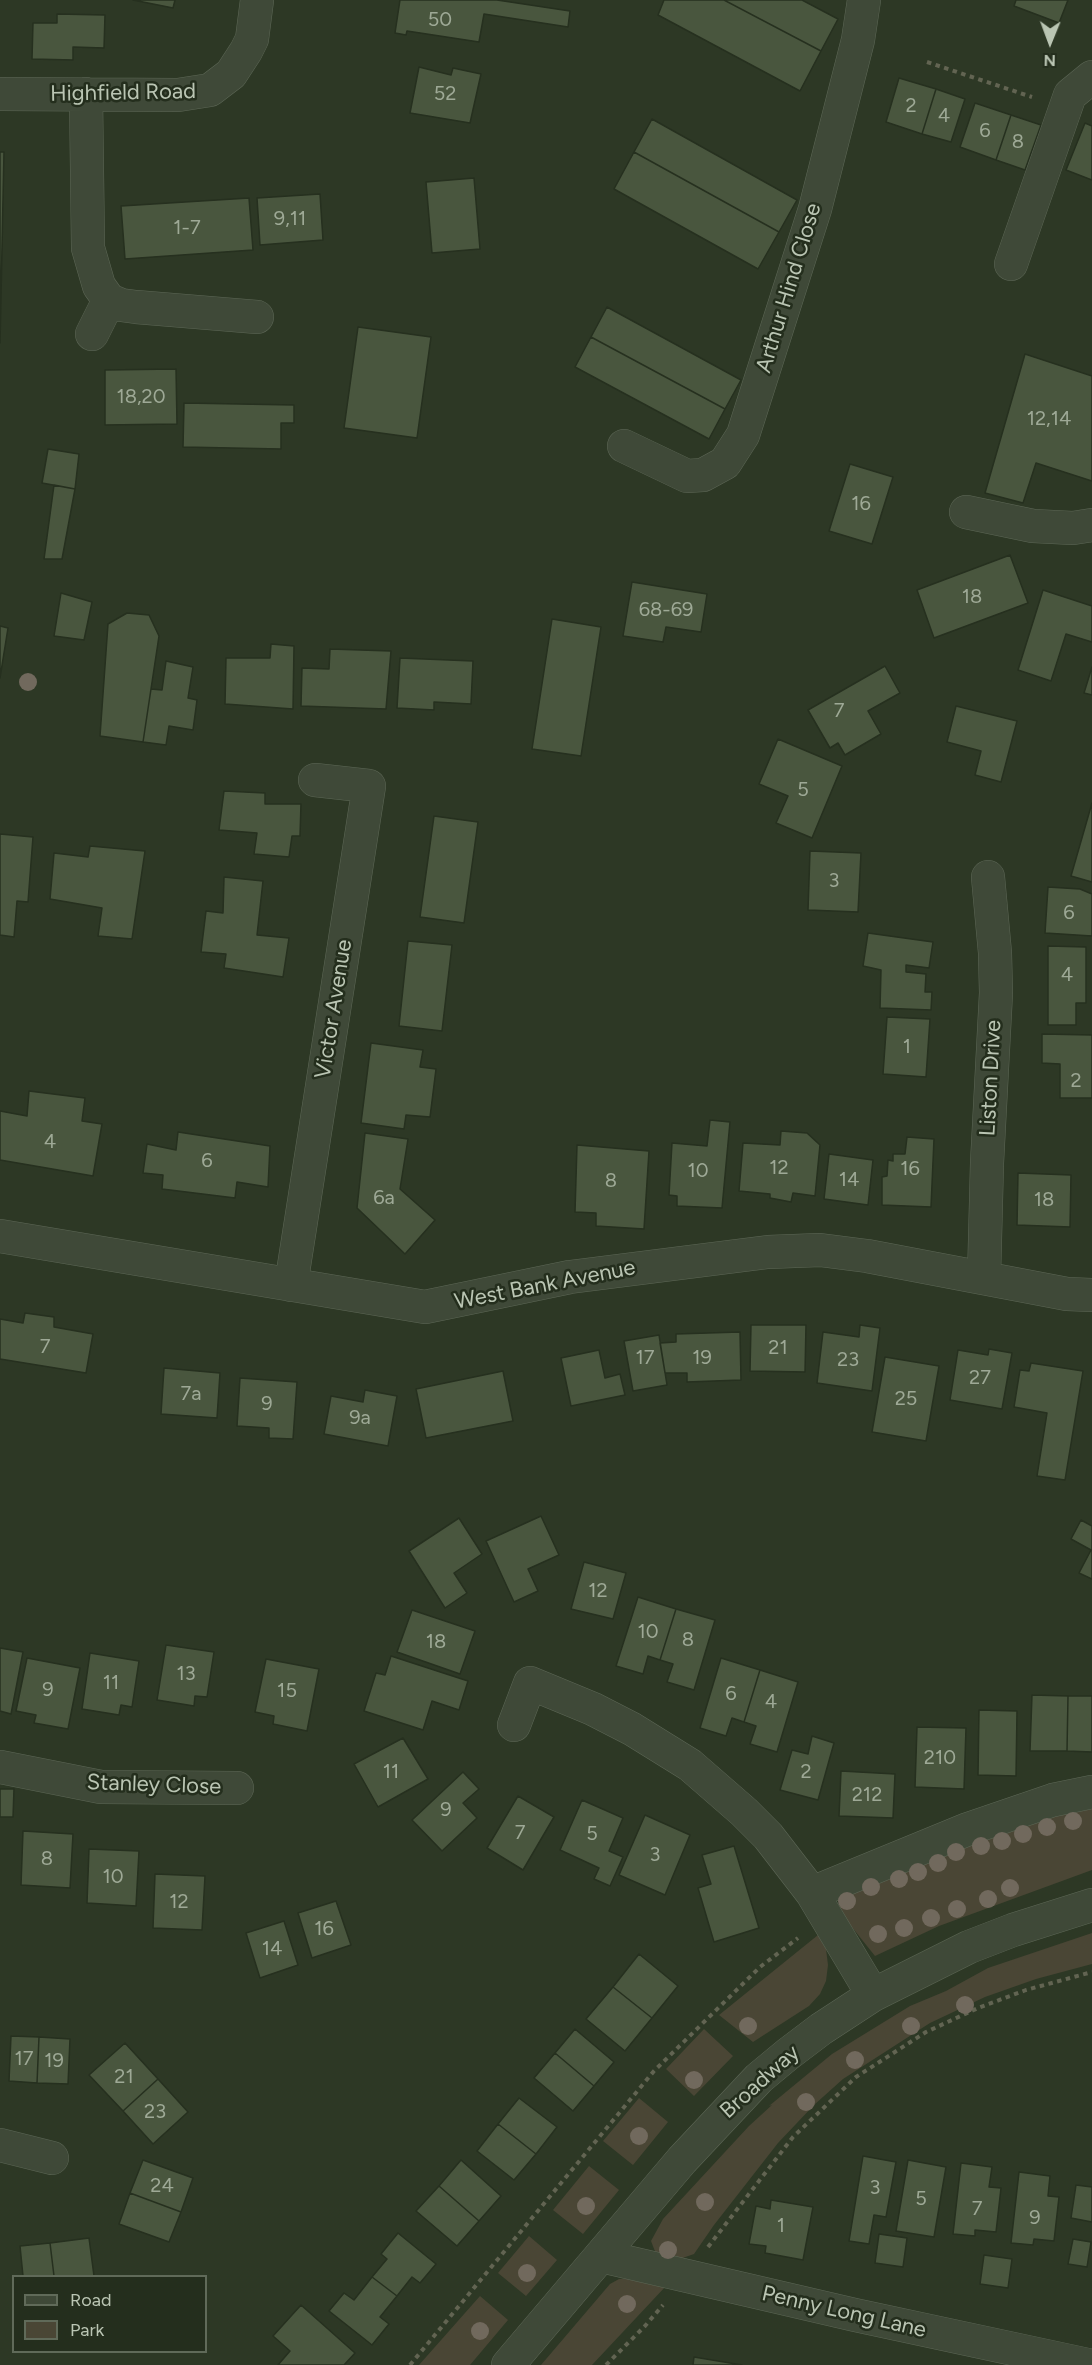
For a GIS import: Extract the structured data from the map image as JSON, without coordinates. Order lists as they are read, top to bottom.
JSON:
{
  "streets": {
    "street": [
      "Highfield Road",
      "Arthur Hind Close",
      "Victor Avenue",
      "Liston Drive",
      "West Bank Avenue",
      "Stanley Close",
      "Broadway",
      "Penny Long Lane"
    ]
  },
  "crossings": [
    ["Victor Avenue", "West Bank Avenue"],
    ["Liston Drive", "West Bank Avenue"],
    ["Broadway", "Penny Long Lane"]
  ],
  "house_numbers": [
    "50",
    "52",
    "2",
    "4",
    "6",
    "8",
    "9,11",
    "1-7",
    "18,20",
    "12,14",
    "16",
    "18",
    "68-69",
    "7",
    "5",
    "3",
    "6",
    "4",
    "1",
    "2",
    "4",
    "6",
    "12",
    "16",
    "10",
    "14",
    "8",
    "6a",
    "18",
    "7",
    "21",
    "17",
    "19",
    "23",
    "27",
    "7a",
    "25",
    "9",
    "9a",
    "12",
    "10",
    "8",
    "18",
    "13",
    "11",
    "9",
    "15",
    "6",
    "4",
    "210",
    "11",
    "2",
    "212",
    "9",
    "7",
    "5",
    "3",
    "8",
    "10",
    "12",
    "16",
    "14",
    "17",
    "19",
    "21",
    "23",
    "24",
    "3",
    "5",
    "7",
    "9",
    "1"
  ],
  "legend": ["Road", "Park"],
  "north": "bottom"
}
